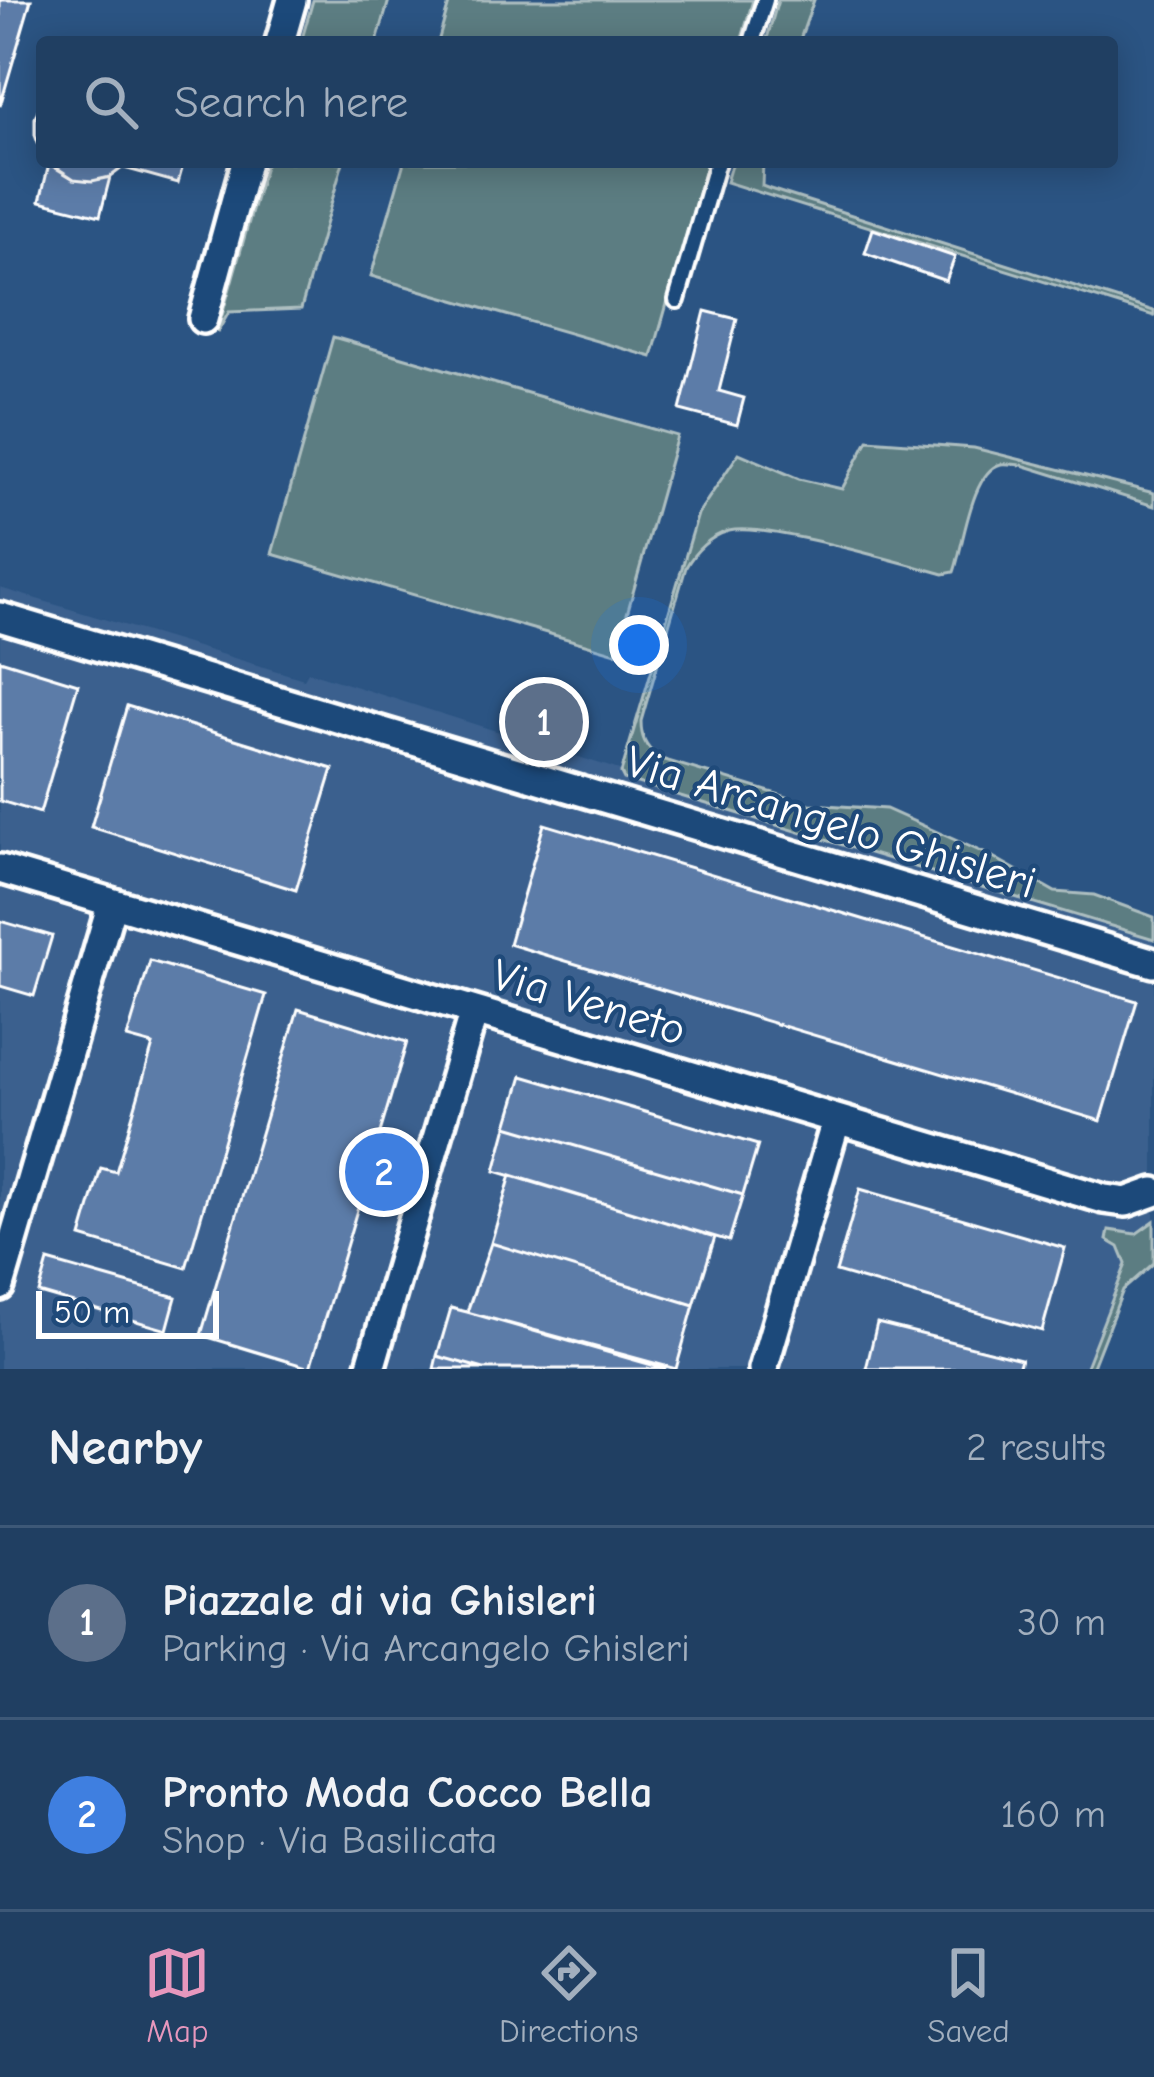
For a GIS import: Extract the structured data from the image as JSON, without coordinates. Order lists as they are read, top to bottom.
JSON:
{
  "streets": {
    "street": ["Via Arcangelo Ghisleri", "Via Veneto"]
  },
  "scale_bar": "50 m",
  "page": {
    "search": "Search here",
    "pins": ["1", "2"],
    "scale": "50 m",
    "heading": ["Nearby", "2 results"],
    "list": [
      {
        "mark": "1",
        "name": "Piazzale di via Ghisleri",
        "note": "Parking · Via Arcangelo Ghisleri",
        "value": "30 m"
      },
      {
        "mark": "2",
        "name": "Pronto Moda Cocco Bella",
        "note": "Shop · Via Basilicata",
        "value": "160 m"
      }
    ],
    "nav": ["Map", "Directions", "Saved"]
  }
}
